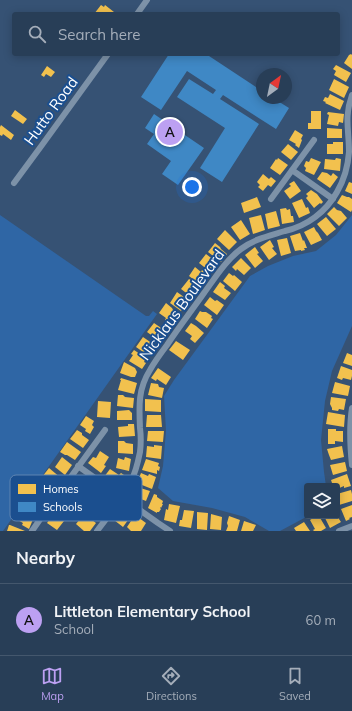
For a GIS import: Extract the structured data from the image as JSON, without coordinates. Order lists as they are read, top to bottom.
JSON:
{
  "streets": {
    "street": ["Hutto Road", "Nicklaus Boulevard"]
  },
  "legend": ["Homes", "Schools"],
  "north": "top right",
  "page": {
    "search": "Search here",
    "pins": "A",
    "heading": "Nearby",
    "list": [
      {
        "mark": "A",
        "name": "Littleton Elementary School",
        "note": "School",
        "value": "60 m"
      }
    ],
    "nav": ["Map", "Directions", "Saved"]
  }
}
